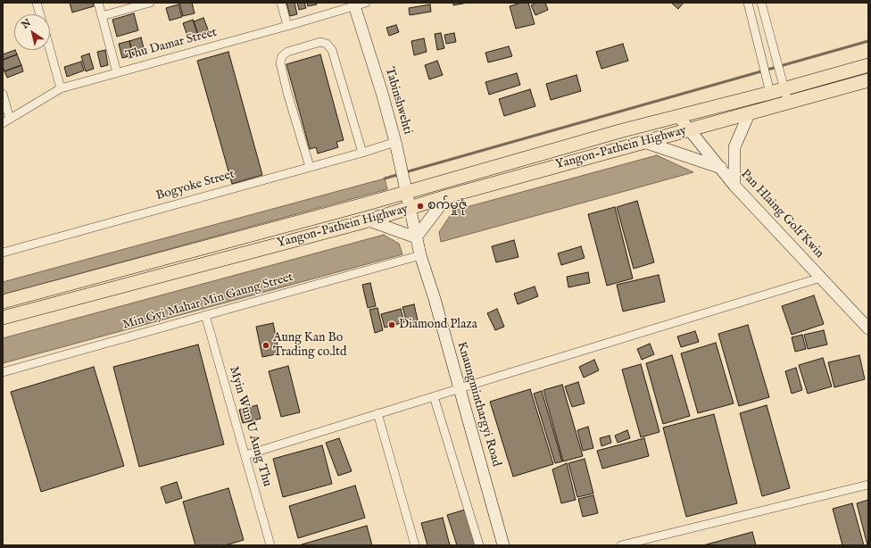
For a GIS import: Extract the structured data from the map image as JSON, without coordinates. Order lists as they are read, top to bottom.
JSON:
{
  "streets": {
    "main road": ["Yangon-Pathein Highway"],
    "street": [
      "Thu Damar Street",
      "Tabinshwehti",
      "Bogyoke Street",
      "Pan Hlaing Golf Kwin",
      "Min Gyi Mahar Min Gaung Street",
      "Knaungminthargyi Road",
      "Myin Wun U Aung Thu"
    ]
  },
  "crossings": [
    ["Thu Damar Street", "Tabinshwehti"],
    ["Tabinshwehti", "Yangon-Pathein Highway"],
    ["Tabinshwehti", "Bogyoke Street"],
    ["Tabinshwehti", "Knaungminthargyi Road"],
    ["Yangon-Pathein Highway", "Pan Hlaing Golf Kwin"],
    ["Yangon-Pathein Highway", "Knaungminthargyi Road"],
    ["Min Gyi Mahar Min Gaung Street", "Knaungminthargyi Road"],
    ["Min Gyi Mahar Min Gaung Street", "Myin Wun U Aung Thu"]
  ],
  "places": ["စက်မှုဇုံ", "Diamond Plaza", "Aung Kan Bo Trading co.ltd"],
  "north": "top left"
}
